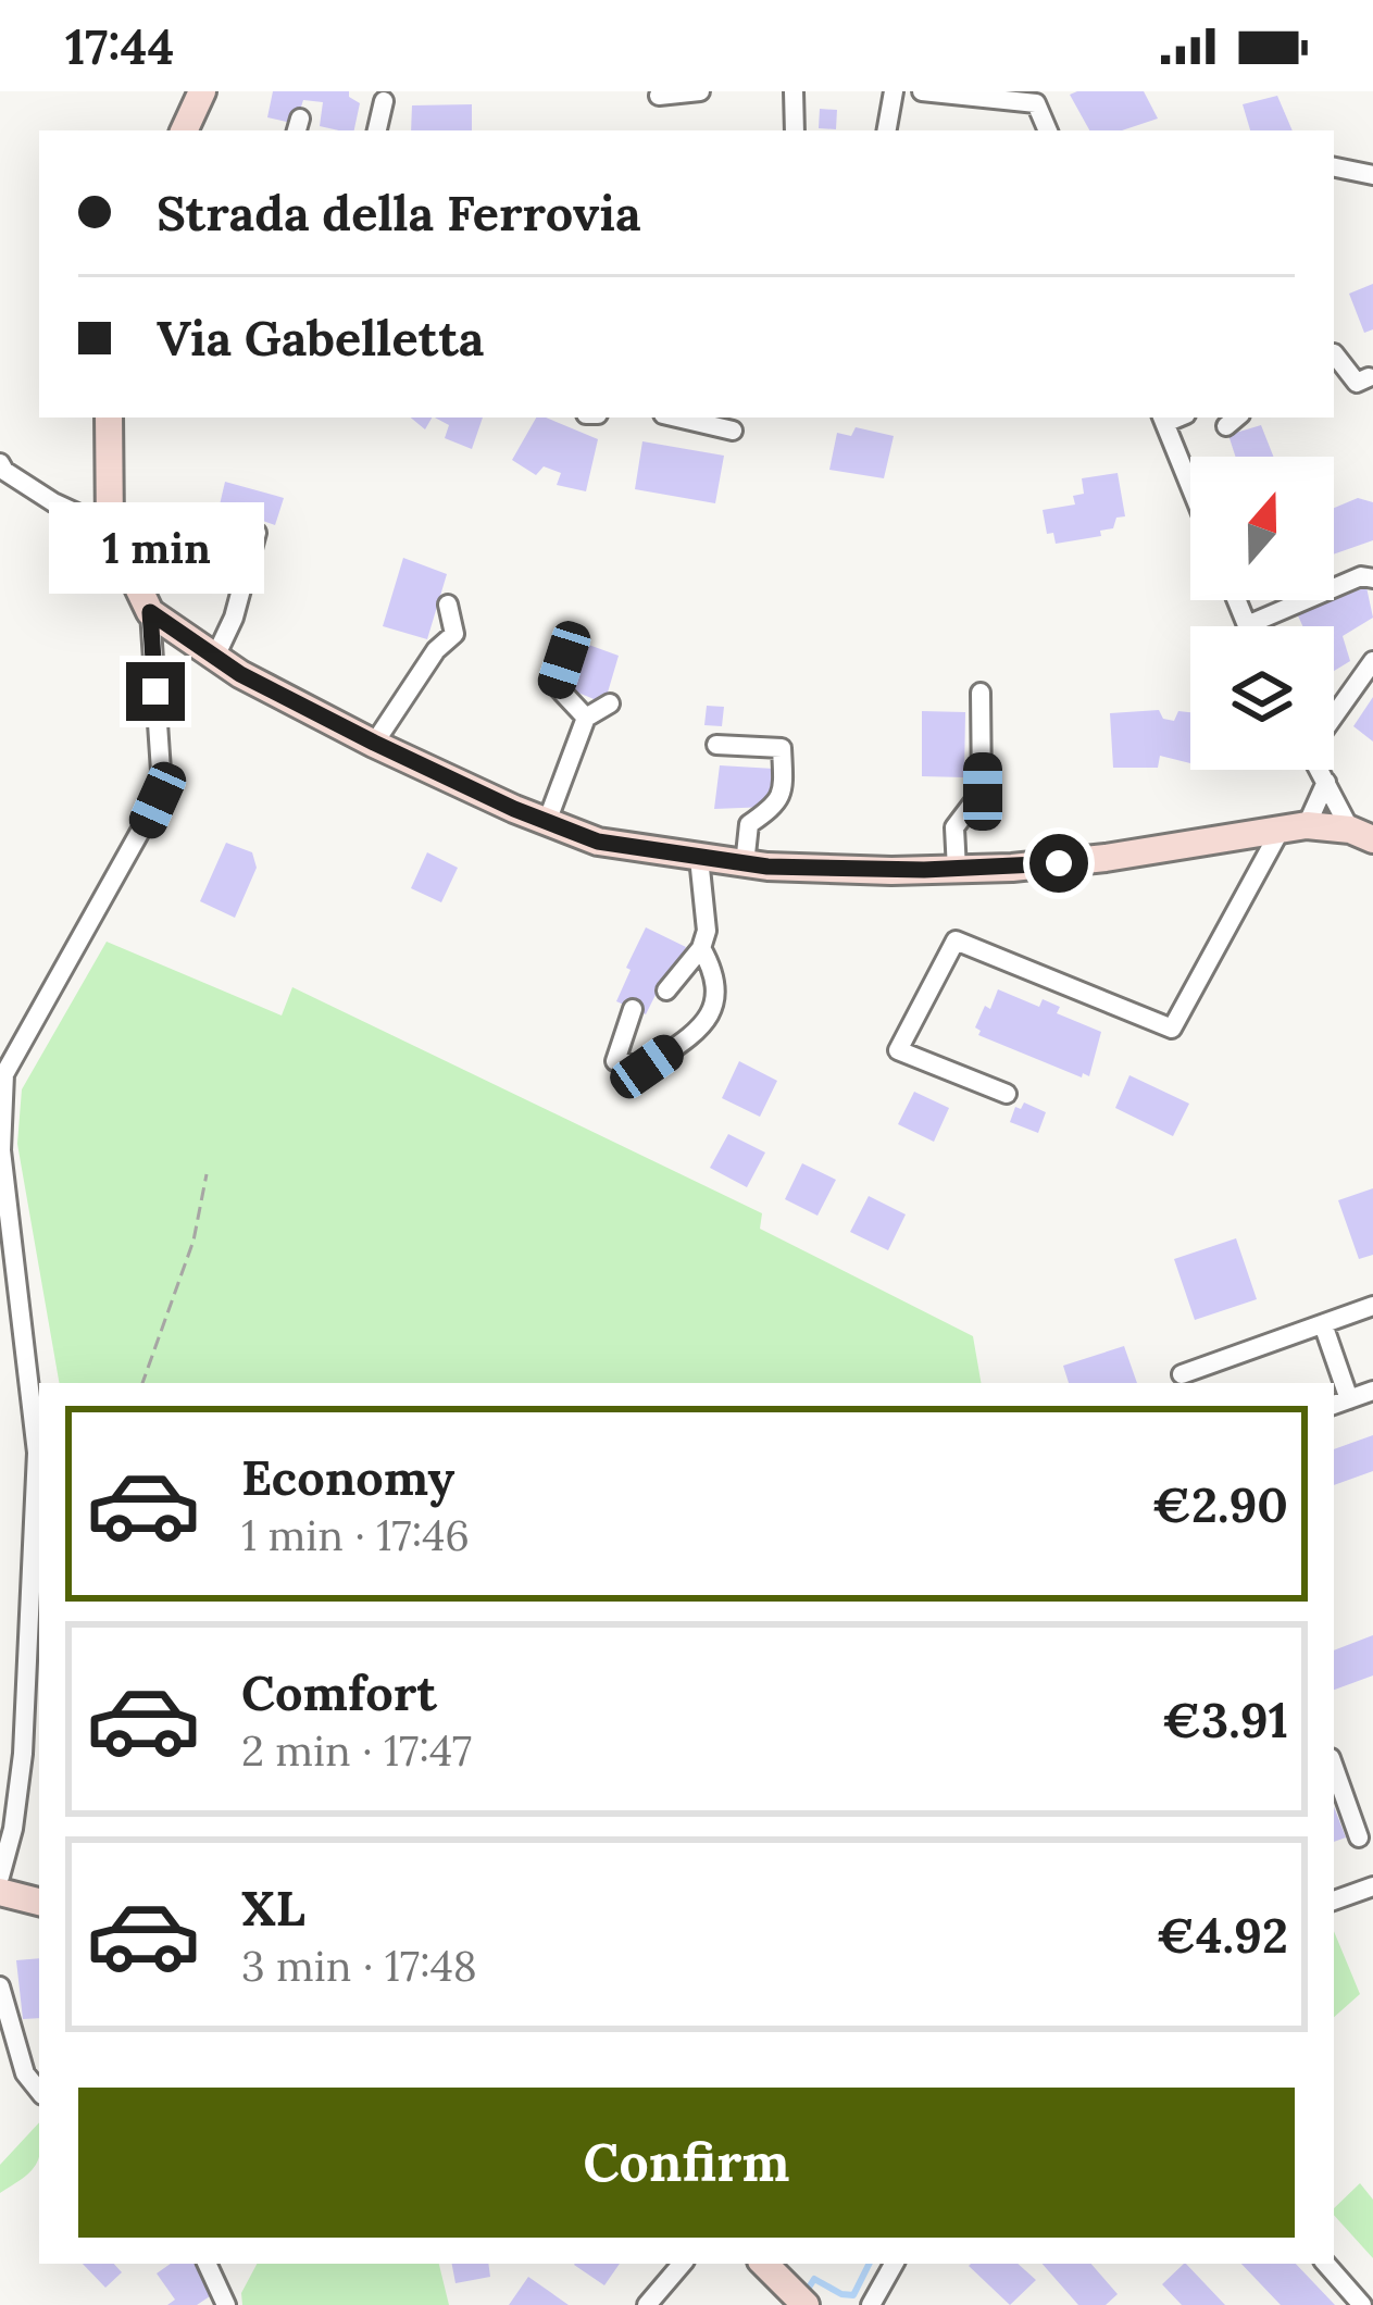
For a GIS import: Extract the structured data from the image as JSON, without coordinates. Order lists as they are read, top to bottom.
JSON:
{
  "north": "top",
  "page": {
    "status": "17:44",
    "banner": ["Strada della Ferrovia", "Via Gabelletta"],
    "bubble": "1 min",
    "list": [
      {
        "name": "Economy",
        "note": "1 min · 17:46",
        "value": "€2.90"
      },
      {
        "name": "Comfort",
        "note": "2 min · 17:47",
        "value": "€3.91"
      },
      {
        "name": "XL",
        "note": "3 min · 17:48",
        "value": "€4.92"
      }
    ],
    "buttons": "Confirm"
  }
}
